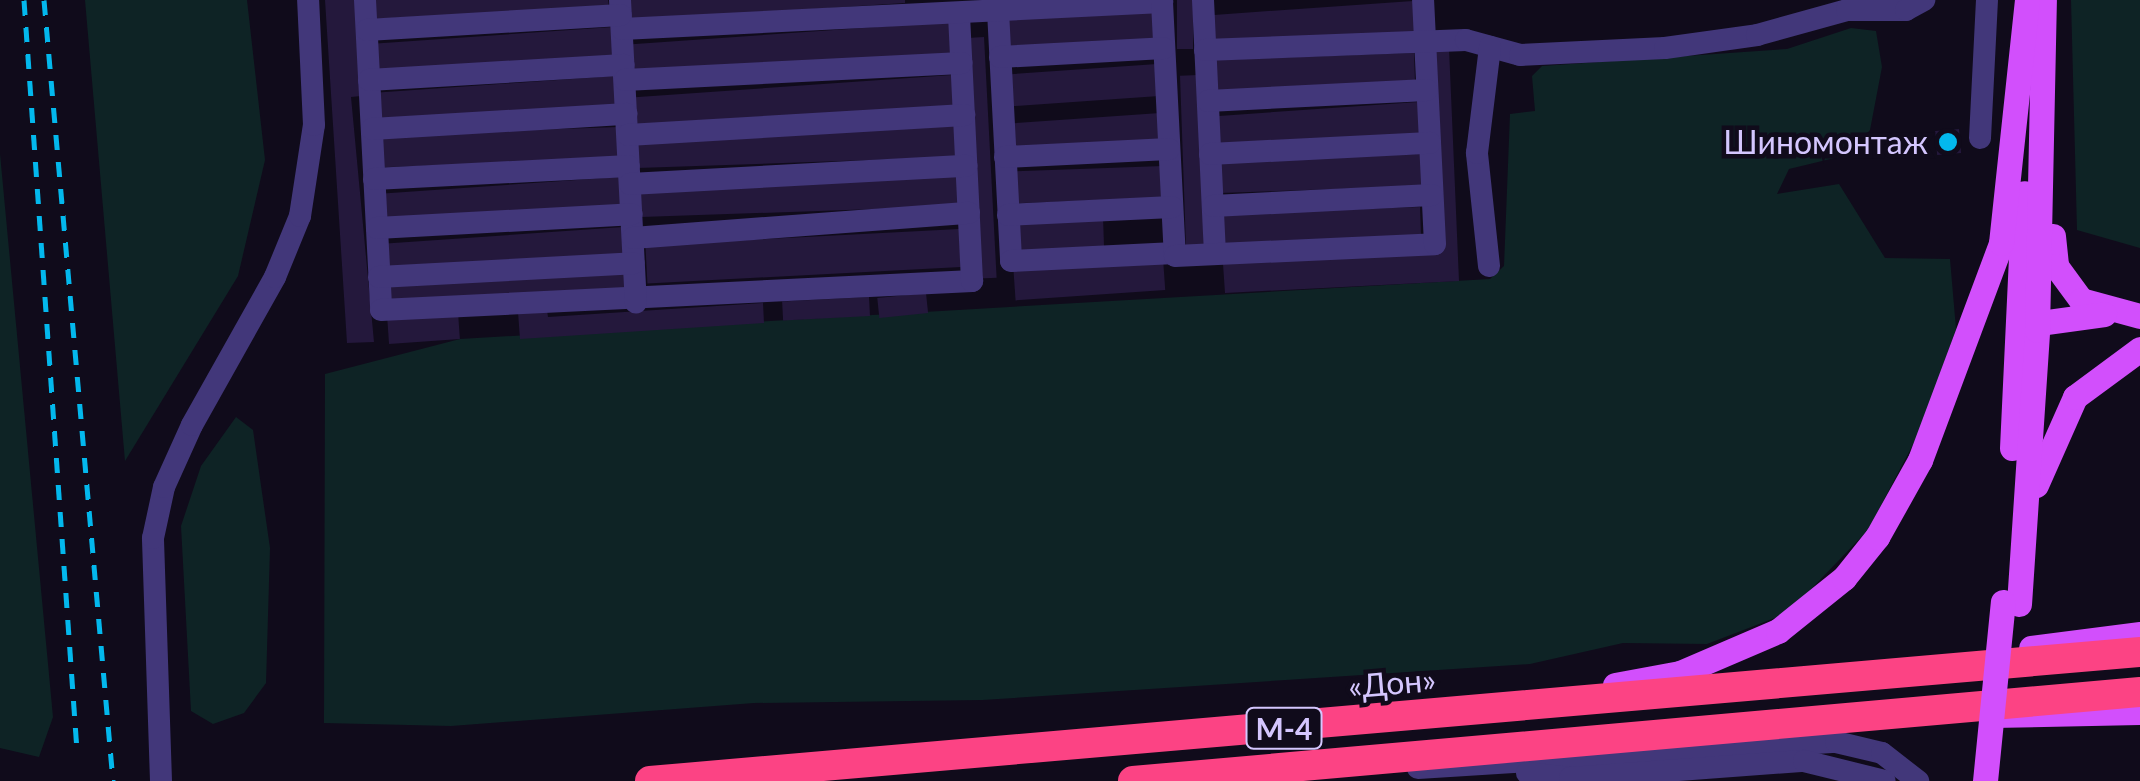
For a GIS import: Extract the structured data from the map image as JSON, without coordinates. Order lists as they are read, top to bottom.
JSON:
{
  "streets": {
    "highway": ["«Дон»", "М-4"]
  },
  "places": ["Шиномонтаж"]
}
